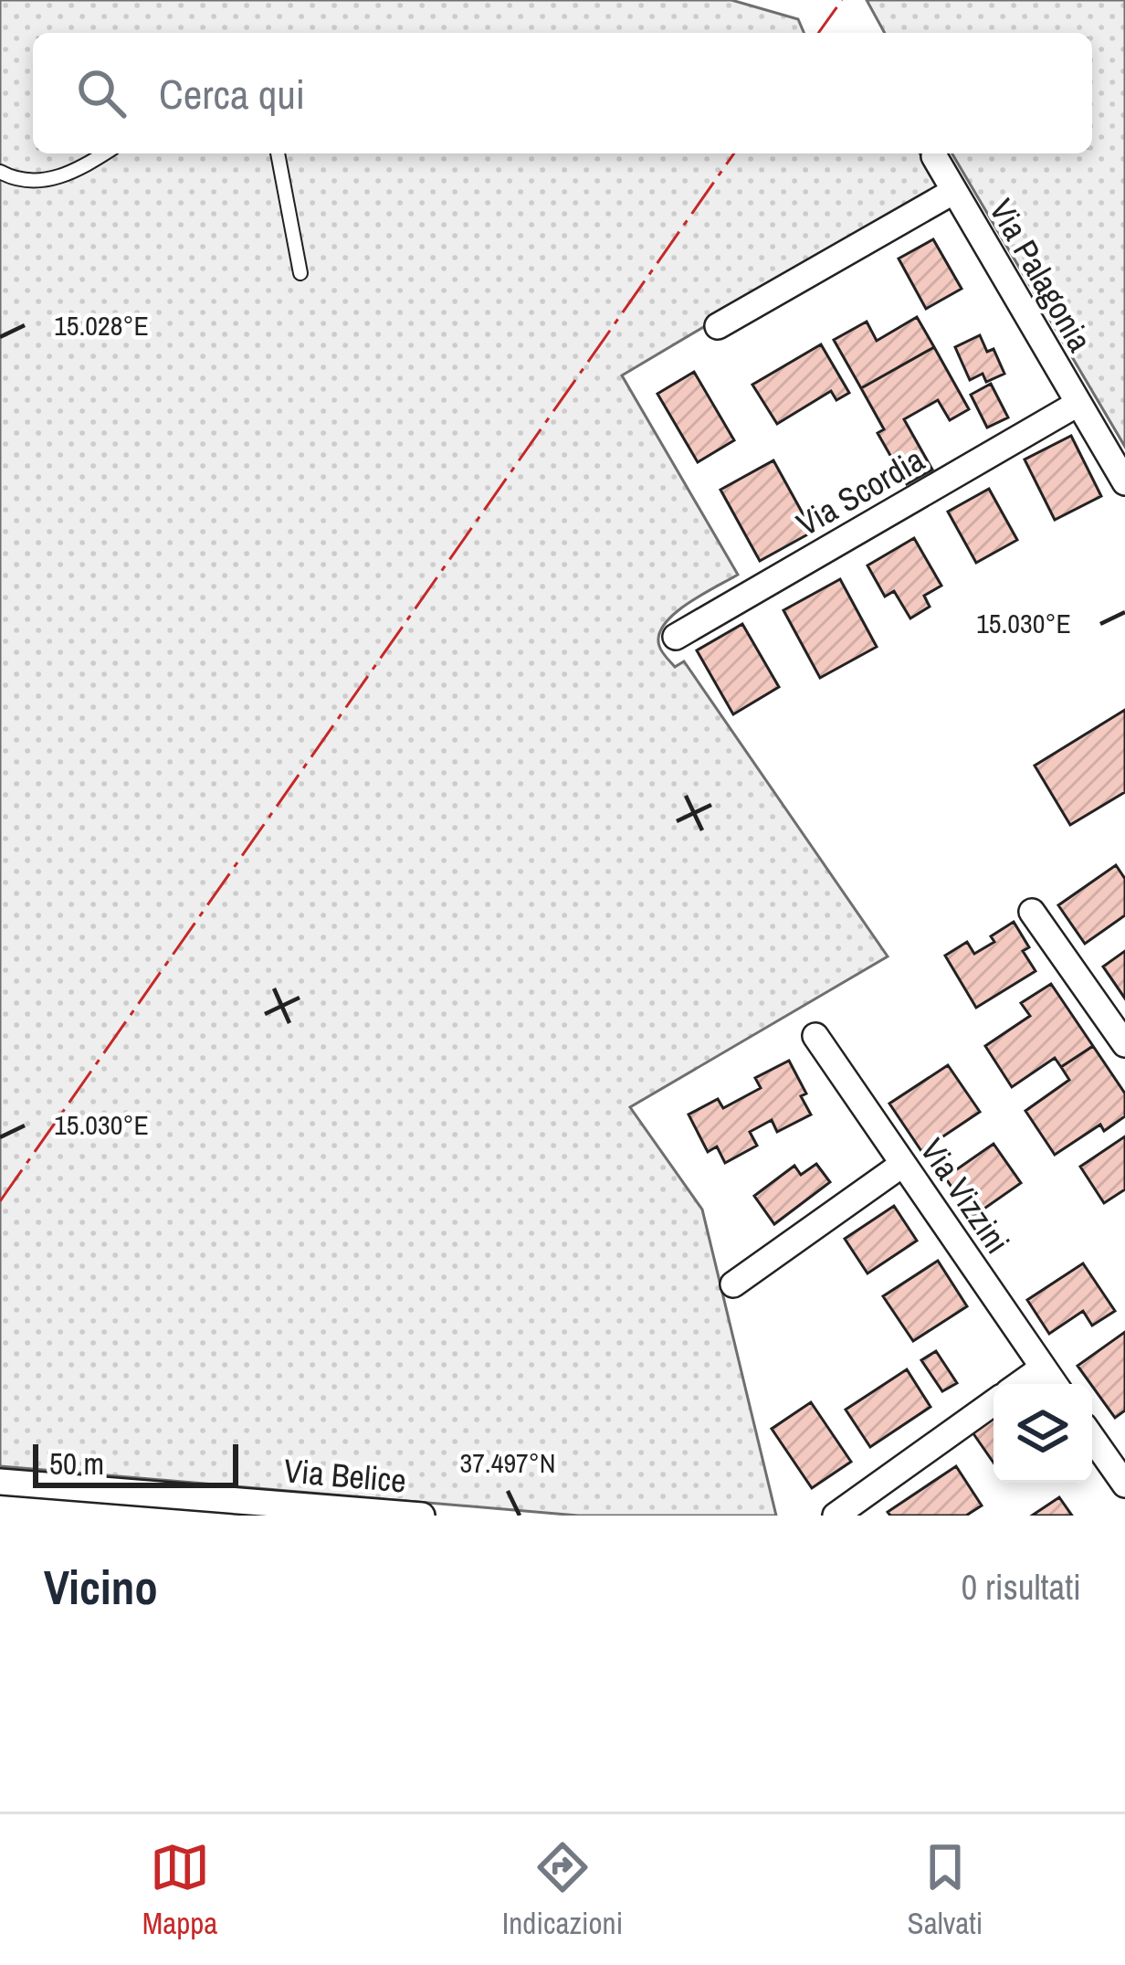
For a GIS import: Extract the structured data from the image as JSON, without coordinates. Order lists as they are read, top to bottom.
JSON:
{
  "streets": {
    "street": [
      "Via Palagonia",
      "Via Scordia",
      "Via Vizzini",
      "Via Belice"
    ]
  },
  "crossings": [
    ["Via Palagonia", "Via Scordia"]
  ],
  "scale_bar": "50 m",
  "page": {
    "search": "Cerca qui",
    "scale": "50 m",
    "heading": ["Vicino", "0 risultati"],
    "nav": ["Mappa", "Indicazioni", "Salvati"]
  },
  "coordinates": ["15.028°E", "15.030°E", "37.497°N"]
}
